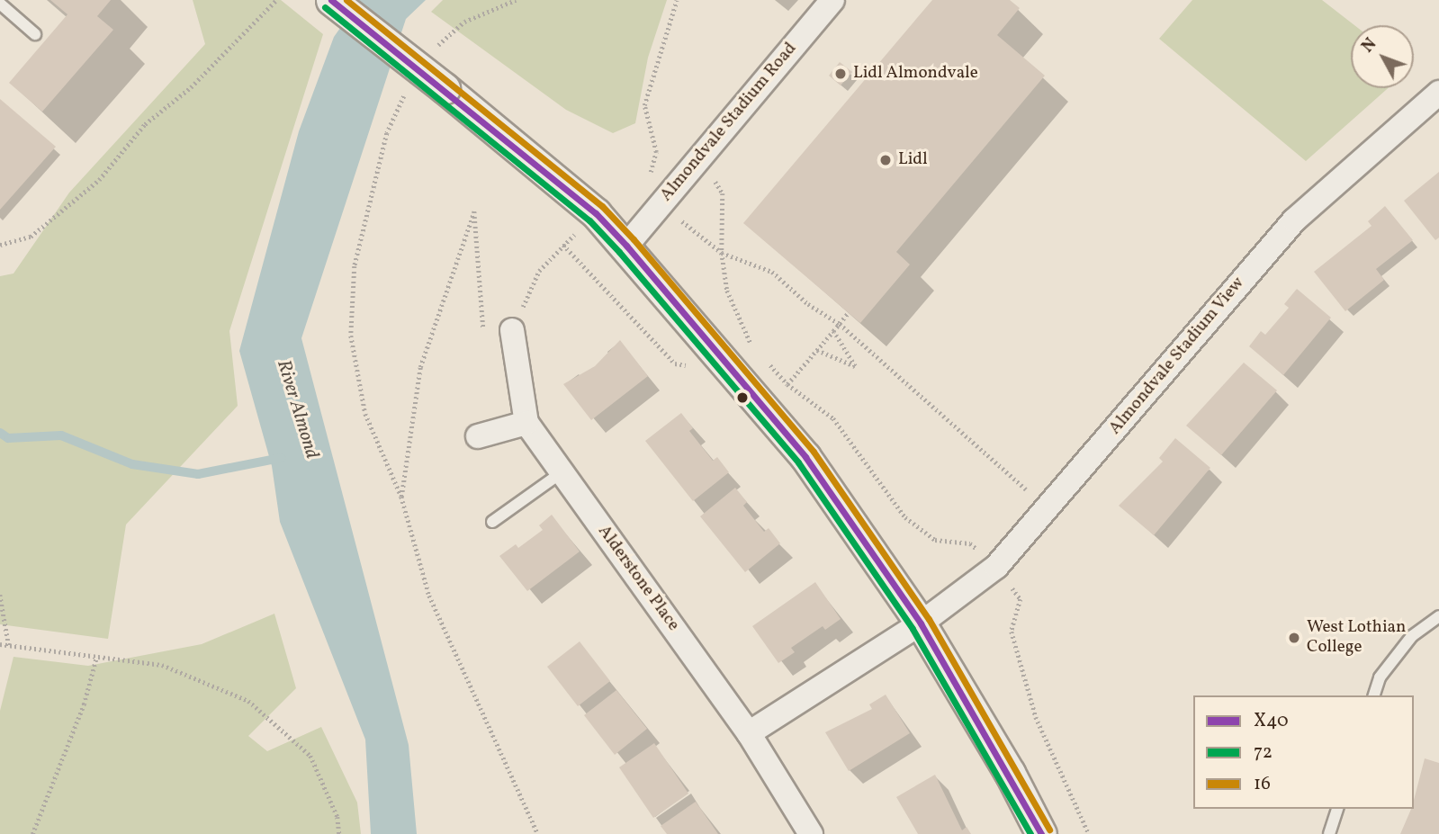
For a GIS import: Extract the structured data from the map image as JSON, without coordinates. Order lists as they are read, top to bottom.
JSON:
{
  "streets": {
    "street": ["Almondvale Stadium Road", "Almondvale Stadium View", "Alderstone Place"]
  },
  "water": ["River Almond"],
  "places": ["Lidl Almondvale", "Lidl", "West Lothian College"],
  "lines": ["transit line X40", "transit line 16", "transit line 72"],
  "legend": ["X40", "72", "16"],
  "north": "top left"
}
